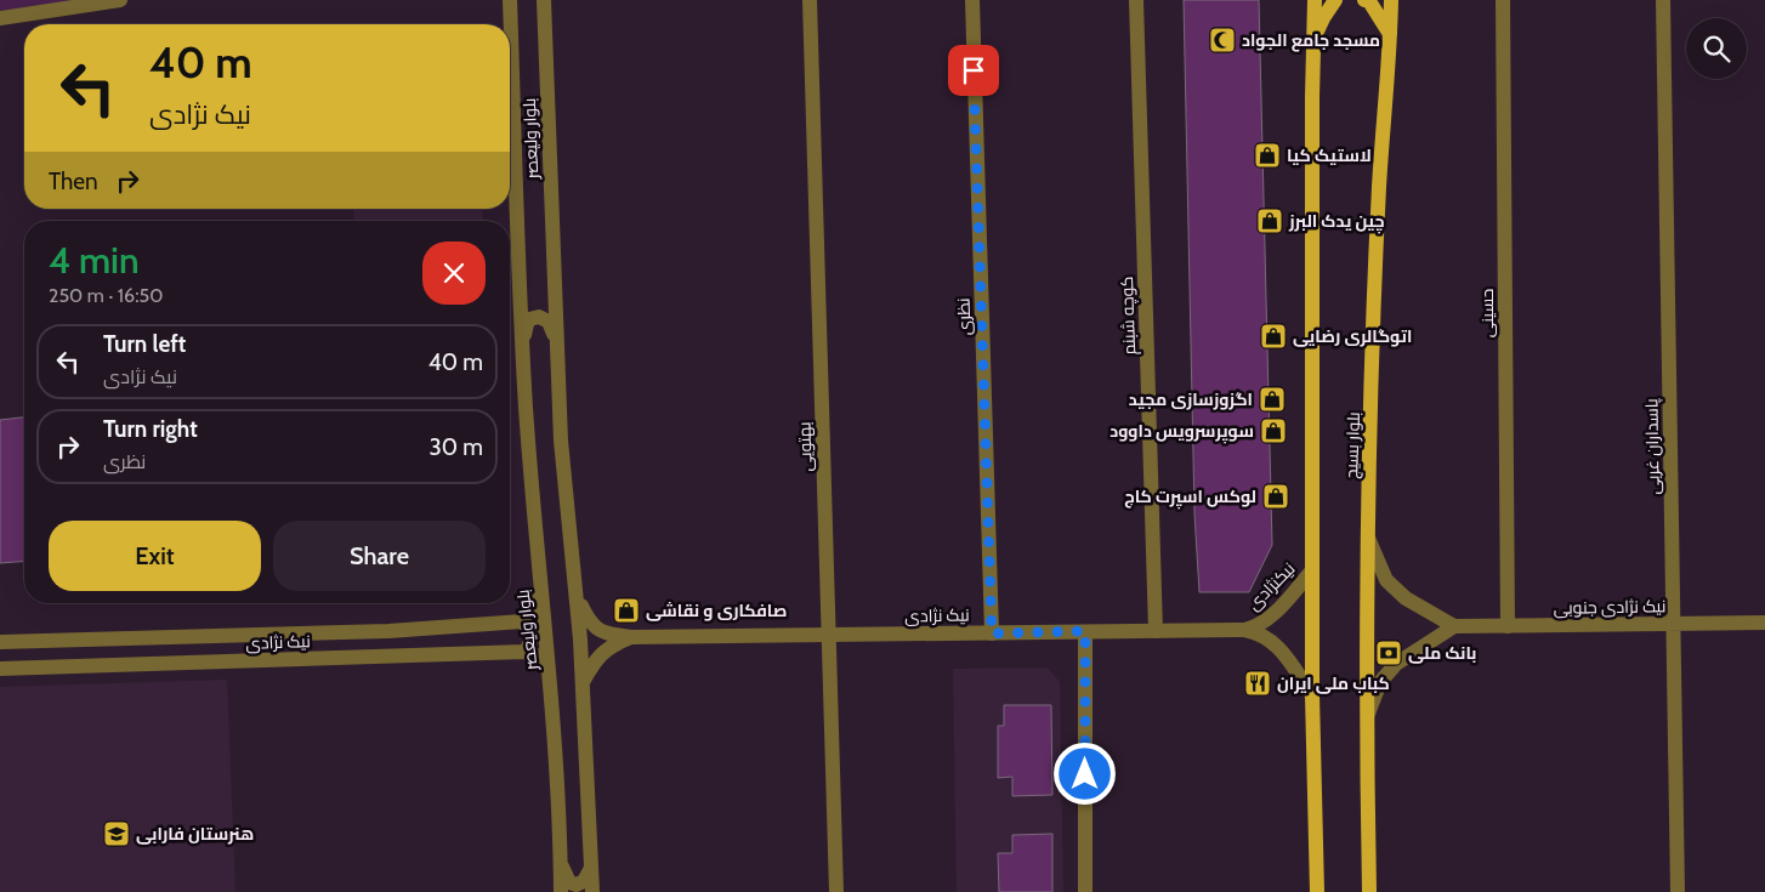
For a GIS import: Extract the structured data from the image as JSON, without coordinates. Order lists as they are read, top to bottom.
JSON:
{
  "streets": {
    "main road": ["بلوار بسیج"],
    "street": [
      "بلوار ولیعصر",
      "حسینی",
      "کوچه شبنم",
      "نظری",
      "بهتویی",
      "پاسداران غربی",
      "نیکنژادی",
      "نیک نژادی جنوبی",
      "نیک نژادی"
    ]
  },
  "crossings": [
    ["حسینی", "نیک نژادی جنوبی"],
    ["کوچه شبنم", "نیک نژادی"],
    ["نظری", "نیک نژادی"],
    ["بهتویی", "نیک نژادی"],
    ["پاسداران غربی", "نیک نژادی جنوبی"],
    ["نیکنژادی", "نیک نژادی"]
  ],
  "places": {
    "mosque": ["مسجد جامع الجواد"],
    "shop": [
      "لاستیک کیا",
      "چین یدک البرز",
      "اتوگالری رضایی",
      "اگزوزسازی مجید",
      "سوپرسرویس داوود",
      "لوکس اسپرت کاج",
      "صافکاری و نقاشی"
    ],
    "bank": ["بانک ملی"],
    "restaurant": ["کباب ملی ایران"],
    "school or university": ["هنرستان فارابی"]
  },
  "page": {
    "turn": ["40 m", "نیک نژادی"],
    "then": "Then",
    "heading": ["4 min", "250 m · 16:50"],
    "list": [
      {
        "name": "Turn left",
        "note": "نیک نژادی",
        "value": "40 m"
      },
      {
        "name": "Turn right",
        "note": "نظری",
        "value": "30 m"
      }
    ],
    "buttons": ["Exit", "Share"]
  }
}
